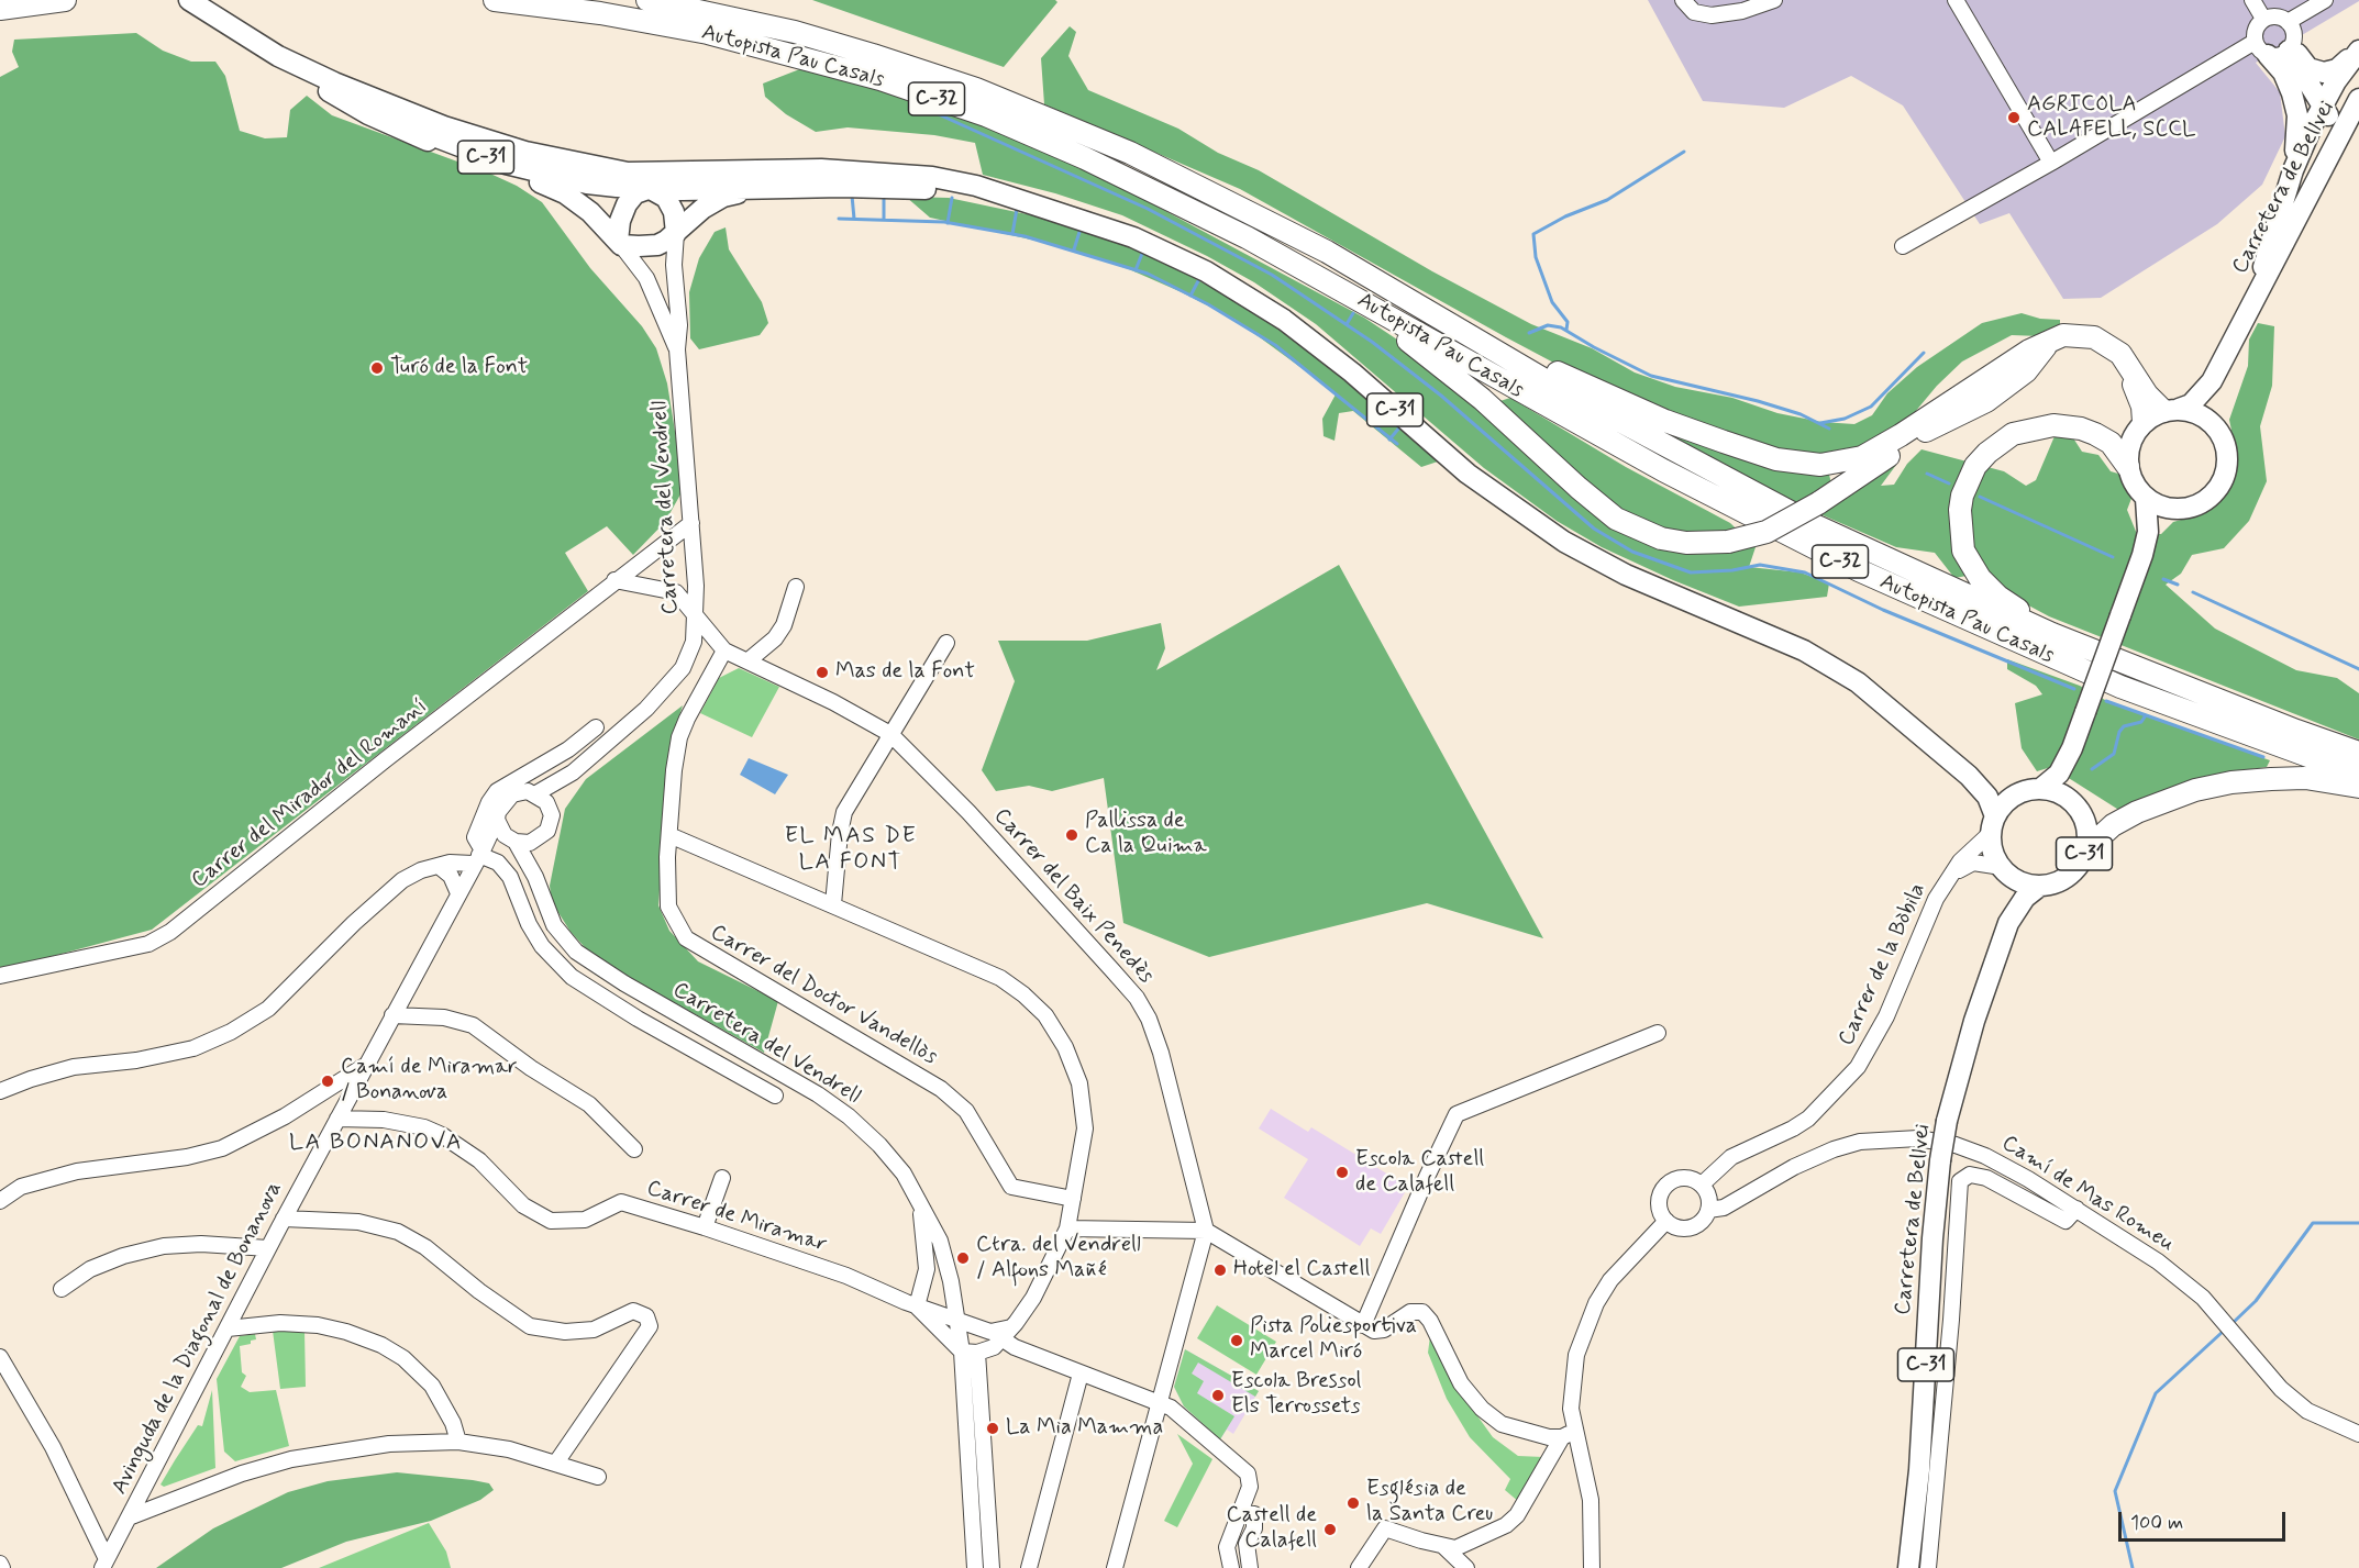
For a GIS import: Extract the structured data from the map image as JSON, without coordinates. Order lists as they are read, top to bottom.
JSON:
{
  "streets": {
    "highway": ["Autopista Pau Casals", "C-32"],
    "main road": ["C-31", "Carretera de Bellvei"],
    "street": [
      "Carretera del Vendrell",
      "Carrer del Mirador del Romaní",
      "Carrer del Baix Penedès",
      "Carrer de la Bòbila",
      "Carrer del Doctor Vandellòs",
      "Camí de Mas Romeu",
      "Carrer de Miramar",
      "Avinguda de la Diagonal de Bonanova"
    ]
  },
  "crossings": [
    ["C-31", "Carretera de Bellvei"],
    ["C-31", "Carretera del Vendrell"],
    ["C-31", "Carrer de la Bòbila"],
    ["Carretera de Bellvei", "Carrer de la Bòbila"],
    ["Carretera del Vendrell", "Carrer del Mirador del Romaní"],
    ["Carretera del Vendrell", "Carrer de Miramar"],
    ["Carretera del Vendrell", "Avinguda de la Diagonal de Bonanova"],
    ["Carrer del Baix Penedès", "Carrer del Doctor Vandellòs"],
    ["Carrer del Baix Penedès", "Carrer de Miramar"],
    ["Carrer de la Bòbila", "Camí de Mas Romeu"],
    ["Carrer de Miramar", "Avinguda de la Diagonal de Bonanova"]
  ],
  "districts": ["EL MAS DE LA FONT", "LA BONANOVA"],
  "places": [
    "AGRICOLA CALAFELL, SCCL",
    "Turó de la Font",
    "Mas de la Font",
    "Pallissa de Ca la Quima",
    "Camí de Miramar / Bonanova",
    "Escola Castell de Calafell",
    "Ctra. del Vendrell / Alfons Mañé",
    "Hotel el Castell",
    "Pista Poliesportiva Marcel Miró",
    "Escola Bressol Els Terrossets",
    "La Mia Mamma",
    "Església de la Santa Creu",
    "Castell de Calafell"
  ],
  "scale_bar": "100 m"
}
